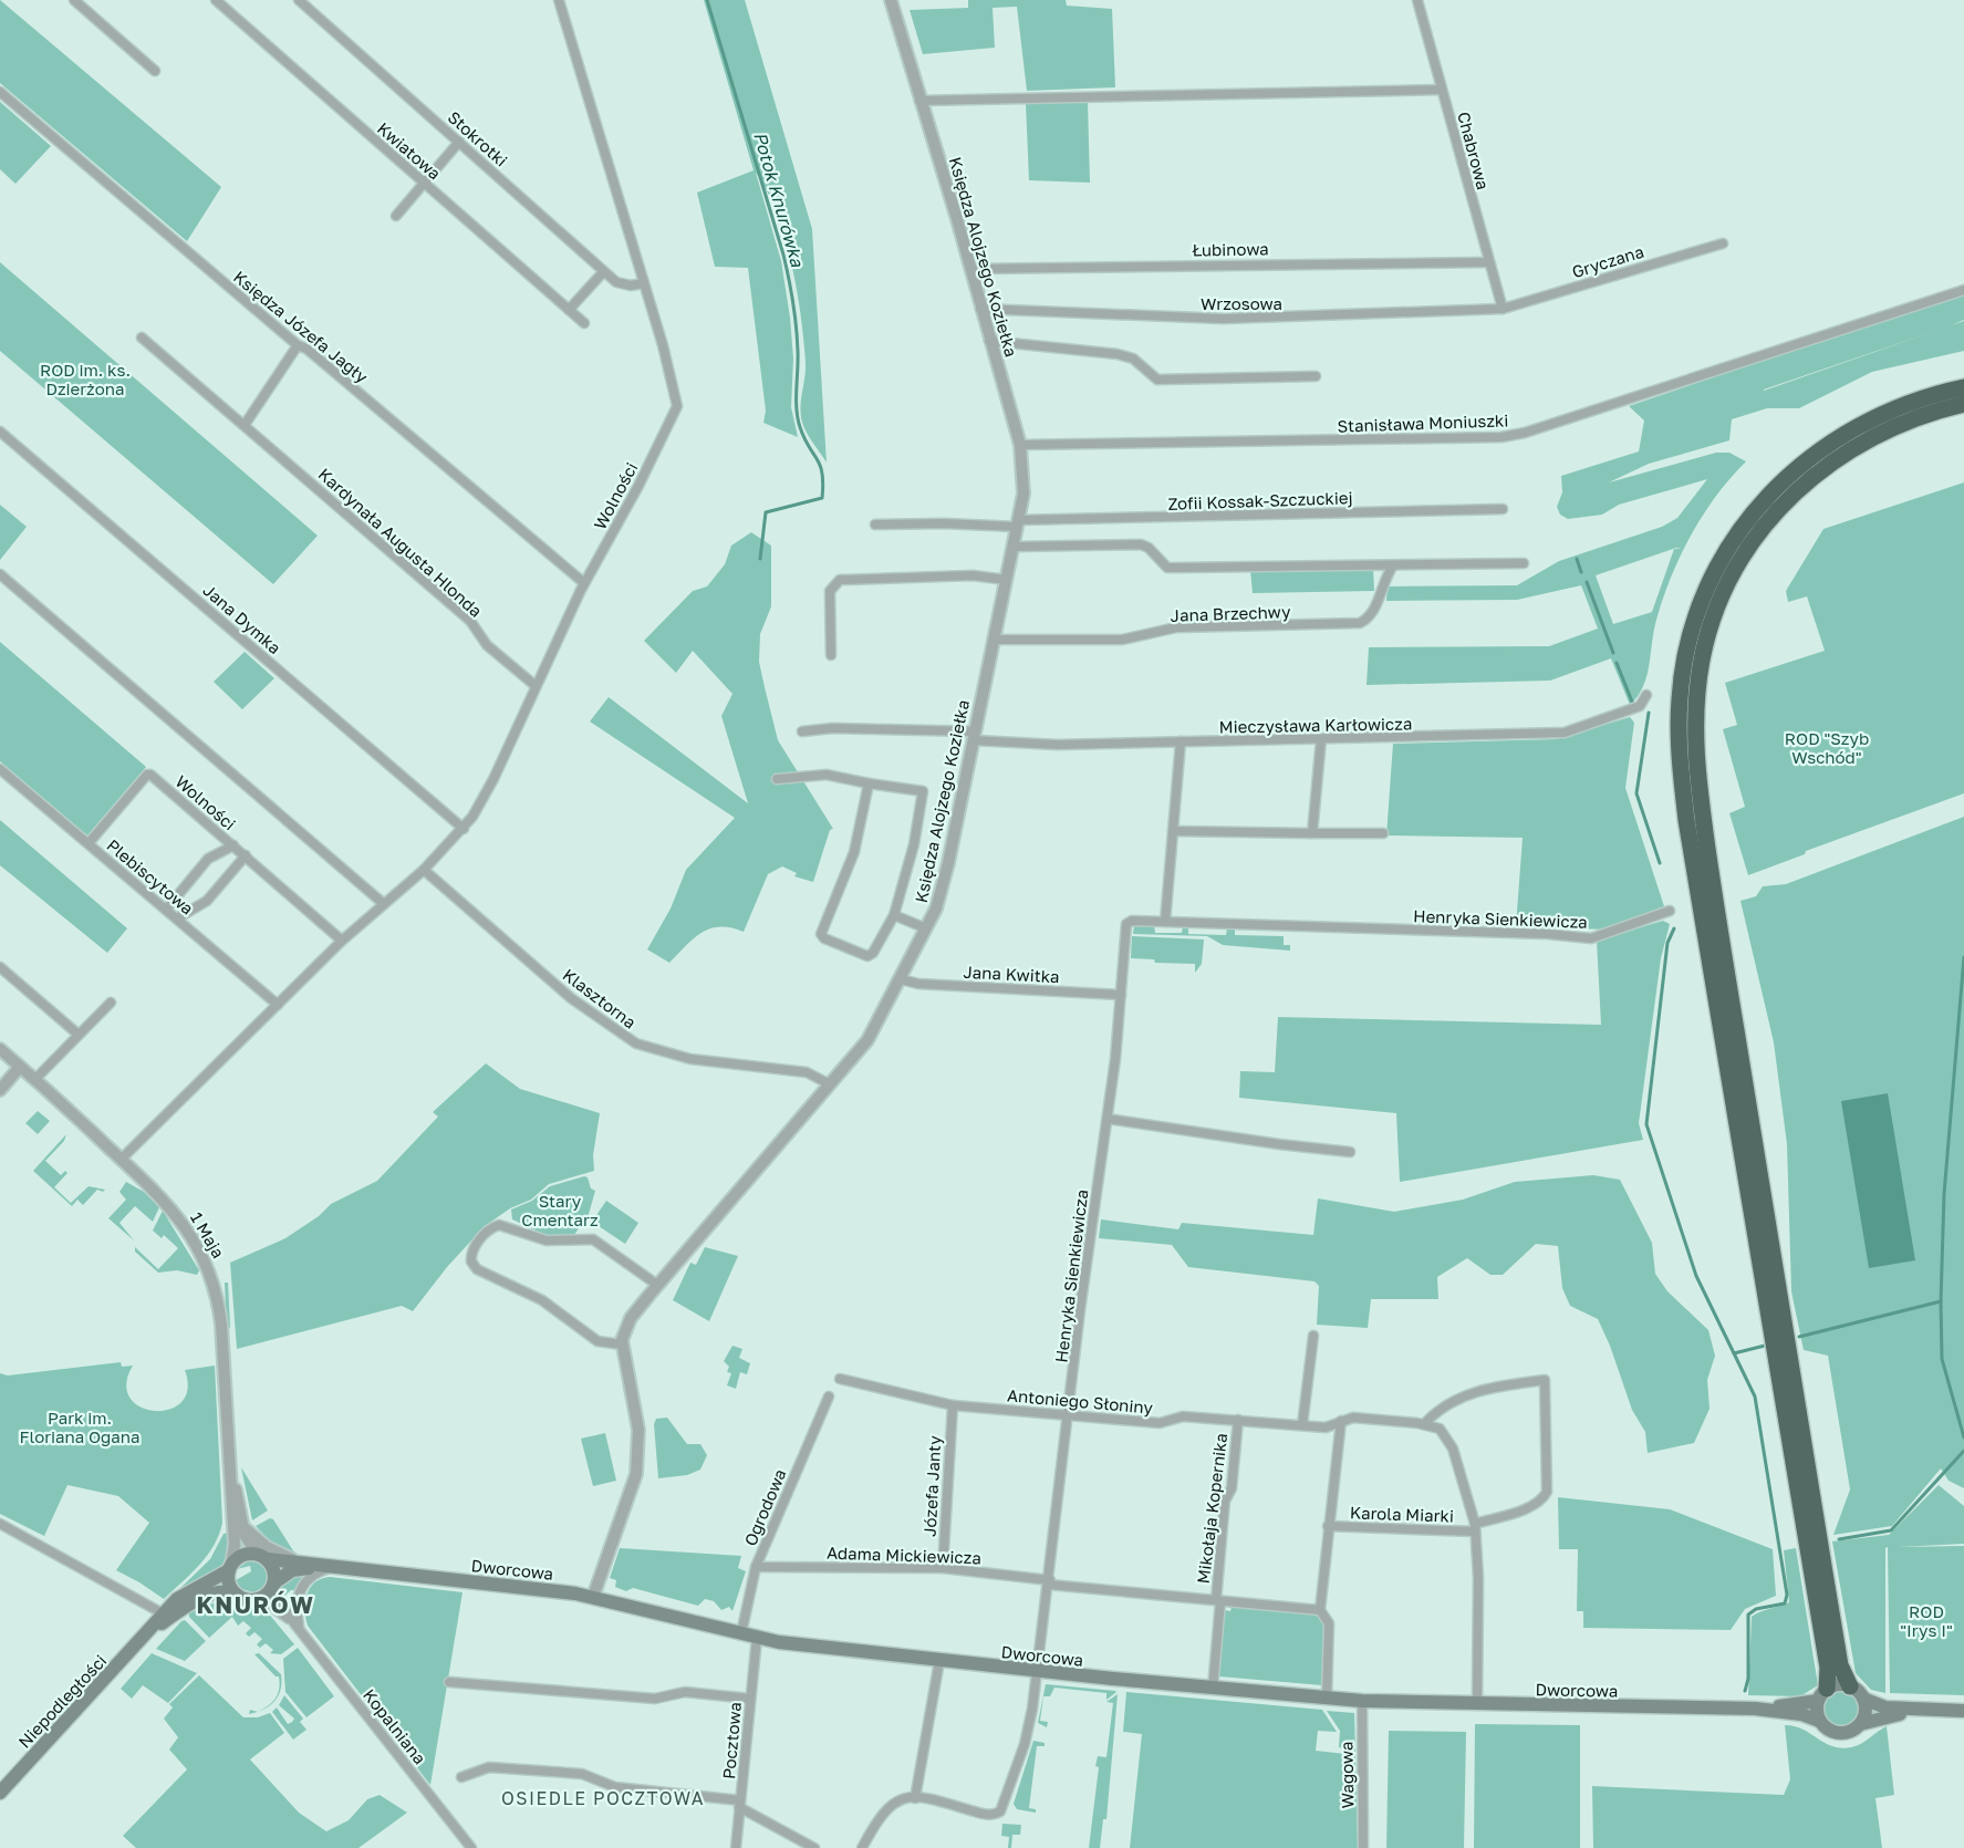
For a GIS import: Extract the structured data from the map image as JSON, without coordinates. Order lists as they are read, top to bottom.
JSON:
{
  "streets": {
    "main road": ["Dworcowa", "Niepodległości"],
    "street": [
      "Stokrotki",
      "Kwiatowa",
      "Chabrowa",
      "Łubinowa",
      "Księdza Alojzego Koziełka",
      "Gryczana",
      "Wrzosowa",
      "Księdza Józefa Jagły",
      "Stanisława Moniuszki",
      "Wolności",
      "Zofii Kossak-Szczuckiej",
      "Kardynała Augusta Hlonda",
      "Jana Brzechwy",
      "Jana Dymka",
      "Mieczysława Karłowicza",
      "Plebiscytowa",
      "Henryka Sienkiewicza",
      "Jana Kwitka",
      "Klasztorna",
      "1 Maja",
      "Antoniego Słoniny",
      "Józefa Janty",
      "Ogrodowa",
      "Mikołaja Kopernika",
      "Karola Miarki",
      "Adama Mickiewicza",
      "Kopalniana",
      "Pocztowa",
      "Wagowa"
    ]
  },
  "crossings": [
    ["Stokrotki", "Wolności"],
    ["Chabrowa", "Łubinowa"],
    ["Chabrowa", "Gryczana"],
    ["Chabrowa", "Wrzosowa"],
    ["Łubinowa", "Księdza Alojzego Koziełka"],
    ["Księdza Alojzego Koziełka", "Wrzosowa"],
    ["Księdza Alojzego Koziełka", "Stanisława Moniuszki"],
    ["Księdza Alojzego Koziełka", "Zofii Kossak-Szczuckiej"],
    ["Księdza Alojzego Koziełka", "Jana Brzechwy"],
    ["Księdza Alojzego Koziełka", "Mieczysława Karłowicza"],
    ["Księdza Alojzego Koziełka", "Jana Kwitka"],
    ["Księdza Alojzego Koziełka", "Klasztorna"],
    ["Gryczana", "Wrzosowa"],
    ["Księdza Józefa Jagły", "Wolności"],
    ["Wolności", "Kardynała Augusta Hlonda"],
    ["Wolności", "Jana Dymka"],
    ["Wolności", "Plebiscytowa"],
    ["Wolności", "Klasztorna"],
    ["Wolności", "1 Maja"],
    ["Henryka Sienkiewicza", "Jana Kwitka"],
    ["Henryka Sienkiewicza", "Antoniego Słoniny"],
    ["Henryka Sienkiewicza", "Adama Mickiewicza"],
    ["Henryka Sienkiewicza", "Dworcowa"],
    ["1 Maja", "Dworcowa"],
    ["1 Maja", "Niepodległości"],
    ["1 Maja", "Kopalniana"],
    ["Antoniego Słoniny", "Józefa Janty"],
    ["Antoniego Słoniny", "Mikołaja Kopernika"],
    ["Antoniego Słoniny", "Karola Miarki"],
    ["Józefa Janty", "Adama Mickiewicza"],
    ["Ogrodowa", "Adama Mickiewicza"],
    ["Ogrodowa", "Dworcowa"],
    ["Mikołaja Kopernika", "Adama Mickiewicza"],
    ["Mikołaja Kopernika", "Dworcowa"],
    ["Dworcowa", "Niepodległości"],
    ["Dworcowa", "Kopalniana"],
    ["Dworcowa", "Pocztowa"],
    ["Dworcowa", "Wagowa"],
    ["Niepodległości", "Kopalniana"]
  ],
  "districts": ["KNURÓW", "OSIEDLE POCZTOWA"],
  "water": ["Potok Knurówka"],
  "parks": [
    "ROD im. ks. Dzierżona",
    "ROD \"Szyb Wschód\"",
    "Stary Cmentarz",
    "Park im. Floriana Ogana",
    "ROD \"Irys I\""
  ]
}
